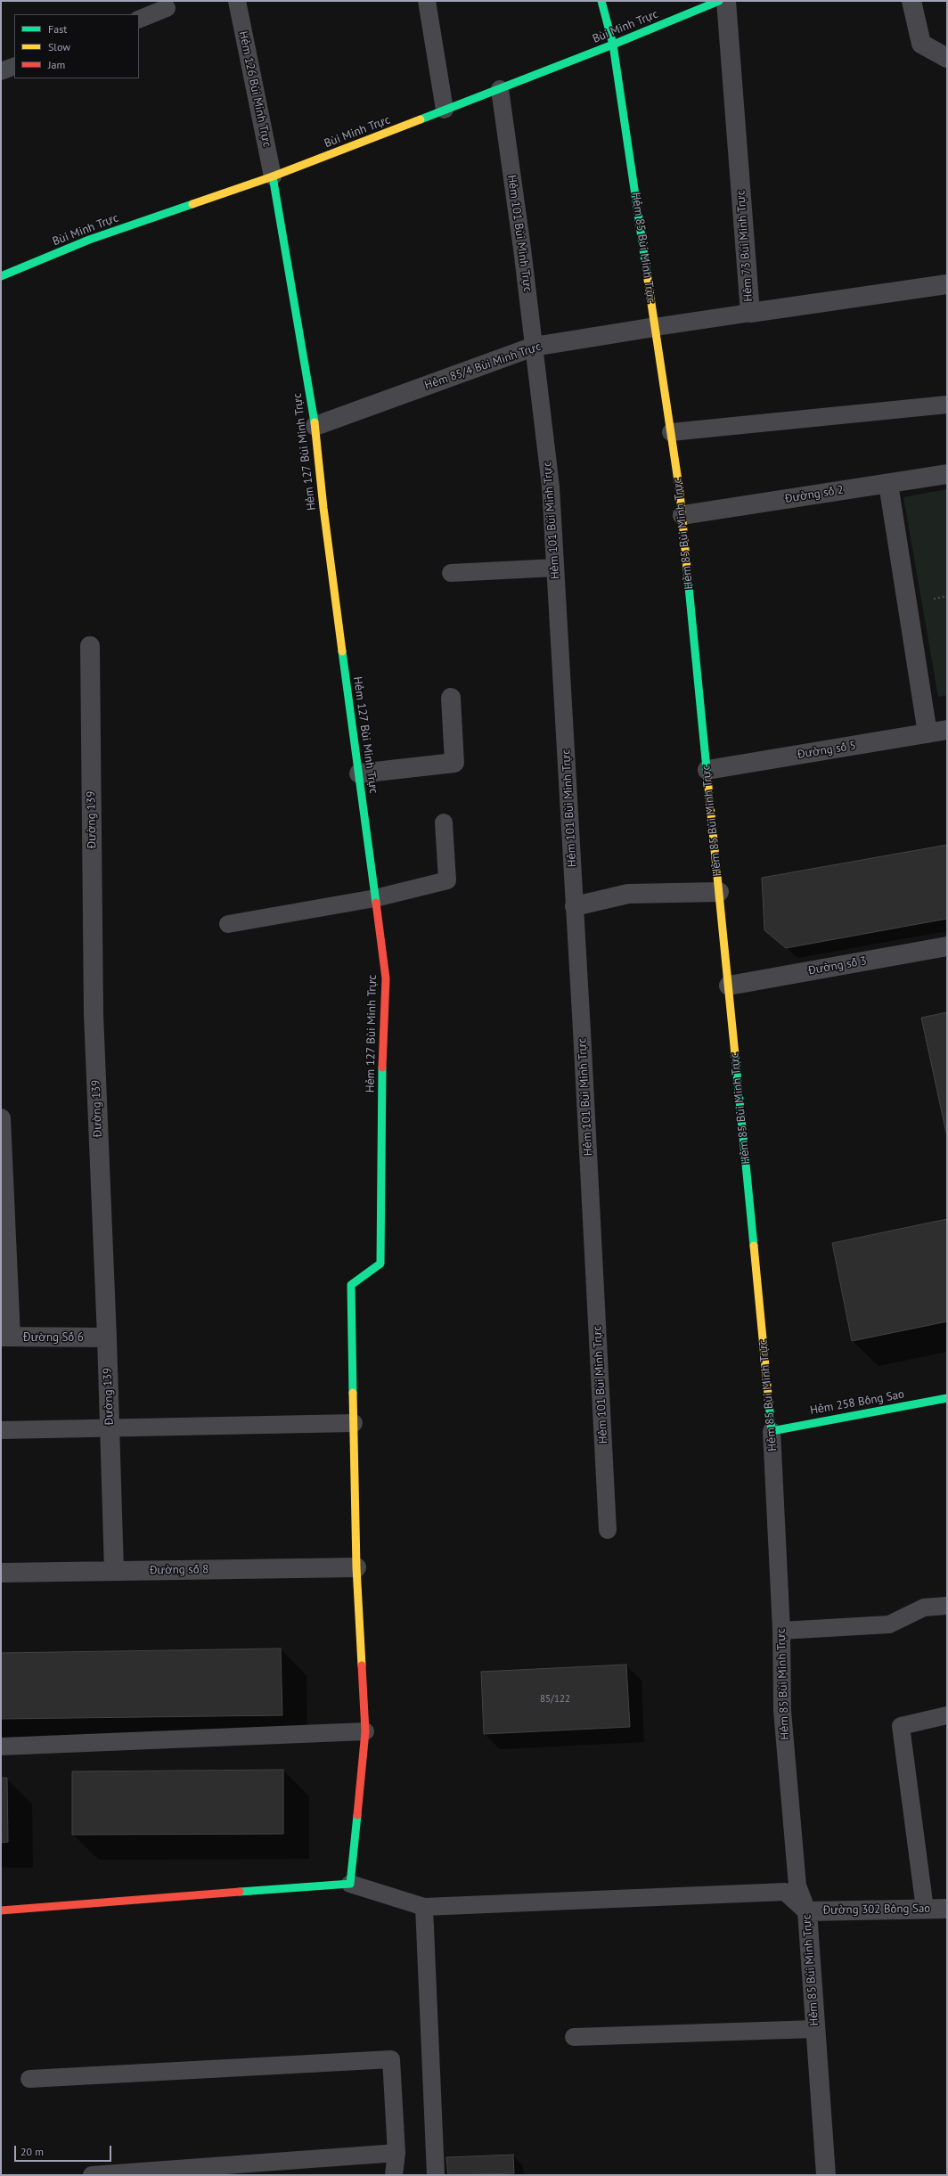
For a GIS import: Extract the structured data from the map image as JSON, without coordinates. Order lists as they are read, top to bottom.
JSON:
{
  "streets": {
    "street": [
      "Bùi Minh Trực",
      "Hẻm 73 Bùi Minh Trực",
      "Hẻm 85 Bùi Minh Trực",
      "Hẻm 85/4 Bùi Minh Trực",
      "Hẻm 127 Bùi Minh Trực",
      "Đường số 2",
      "Đường số 5",
      "Đường 139",
      "Đường số 3",
      "Đường Số 6",
      "Hẻm 258 Bông Sao",
      "Đường số 8",
      "Đường 302 Bông Sao"
    ],
    "lane": ["Hẻm 126 Bùi Minh Trực", "Hẻm 101 Bùi Minh Trực"]
  },
  "crossings": [
    ["Bùi Minh Trực", "Hẻm 126 Bùi Minh Trực"],
    ["Bùi Minh Trực", "Hẻm 101 Bùi Minh Trực"],
    ["Bùi Minh Trực", "Hẻm 85 Bùi Minh Trực"],
    ["Bùi Minh Trực", "Hẻm 127 Bùi Minh Trực"],
    ["Hẻm 126 Bùi Minh Trực", "Hẻm 127 Bùi Minh Trực"],
    ["Hẻm 101 Bùi Minh Trực", "Hẻm 85/4 Bùi Minh Trực"],
    ["Hẻm 85 Bùi Minh Trực", "Hẻm 85/4 Bùi Minh Trực"],
    ["Hẻm 85 Bùi Minh Trực", "Đường số 2"],
    ["Hẻm 85 Bùi Minh Trực", "Đường số 5"],
    ["Hẻm 85 Bùi Minh Trực", "Đường số 3"],
    ["Hẻm 85 Bùi Minh Trực", "Hẻm 258 Bông Sao"],
    ["Hẻm 85 Bùi Minh Trực", "Đường 302 Bông Sao"],
    ["Hẻm 85/4 Bùi Minh Trực", "Hẻm 127 Bùi Minh Trực"],
    ["Đường 139", "Đường Số 6"],
    ["Đường 139", "Đường số 8"]
  ],
  "house_numbers": ["85/122"],
  "legend": ["Fast", "Slow", "Jam"],
  "scale_bar": "20 m"
}
